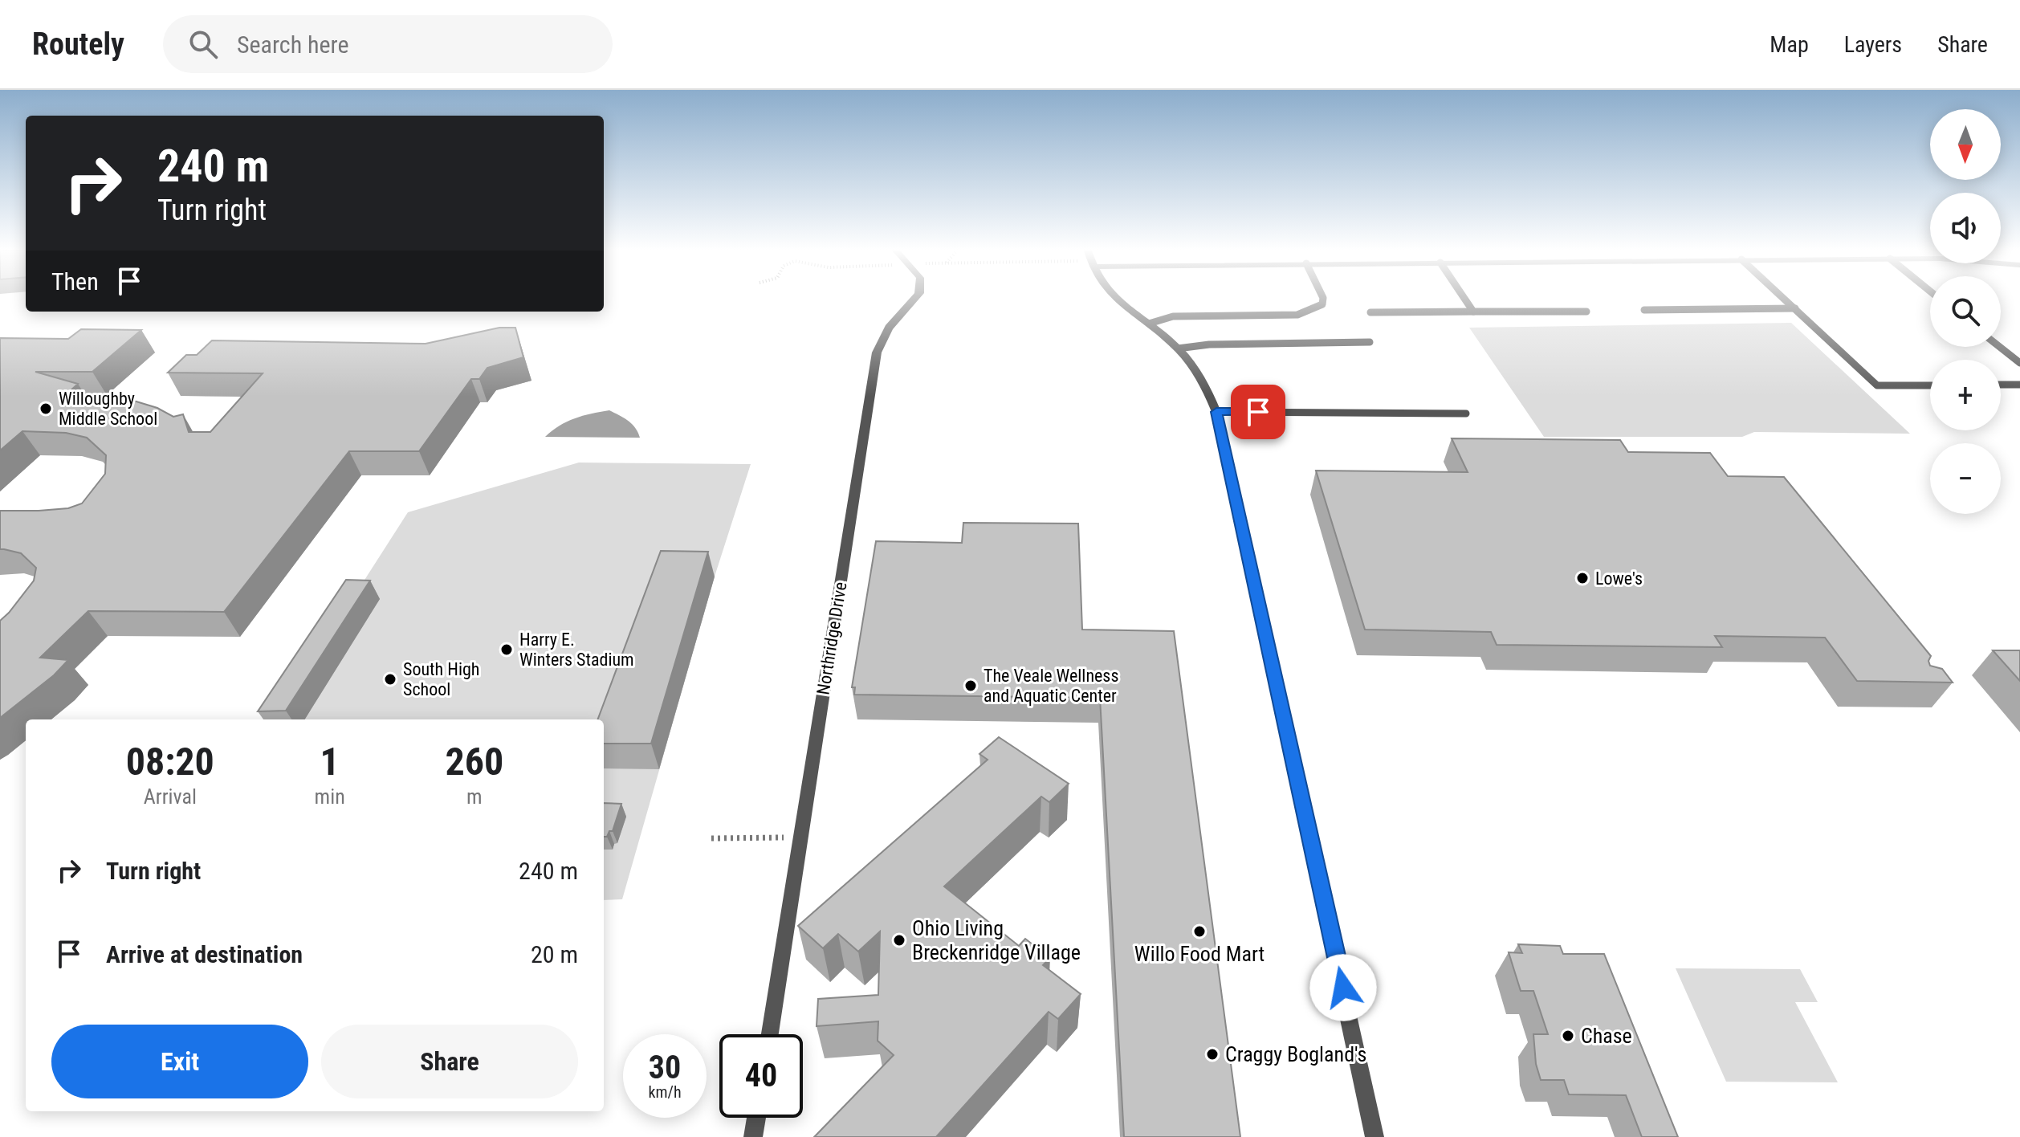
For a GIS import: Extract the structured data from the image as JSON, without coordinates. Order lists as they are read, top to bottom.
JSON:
{
  "streets": {
    "street": ["Northridge Drive"]
  },
  "places": [
    "Willoughby Middle School",
    "Lowe's",
    "Harry E. Winters Stadium",
    "South High School",
    "The Veale Wellness and Aquatic Center",
    "Willo Food Mart",
    "Ohio Living Breckenridge Village",
    "Chase",
    "Craggy Bogland's"
  ],
  "north": "bottom",
  "page": {
    "header": "Routely",
    "search": "Search here",
    "nav": ["Map", "Layers", "Share"],
    "map_buttons": ["+", "−"],
    "turn": ["240 m", "Turn right"],
    "then": "Then",
    "eta": [
      "08:20",
      "Arrival",
      "1",
      "min",
      "260",
      "m"
    ],
    "list": [
      {
        "name": "Turn right",
        "value": "240 m"
      },
      {
        "name": "Arrive at destination",
        "value": "20 m"
      }
    ],
    "buttons": ["Exit", "Share"],
    "speed": "30 km/h",
    "limit": "40"
  }
}
